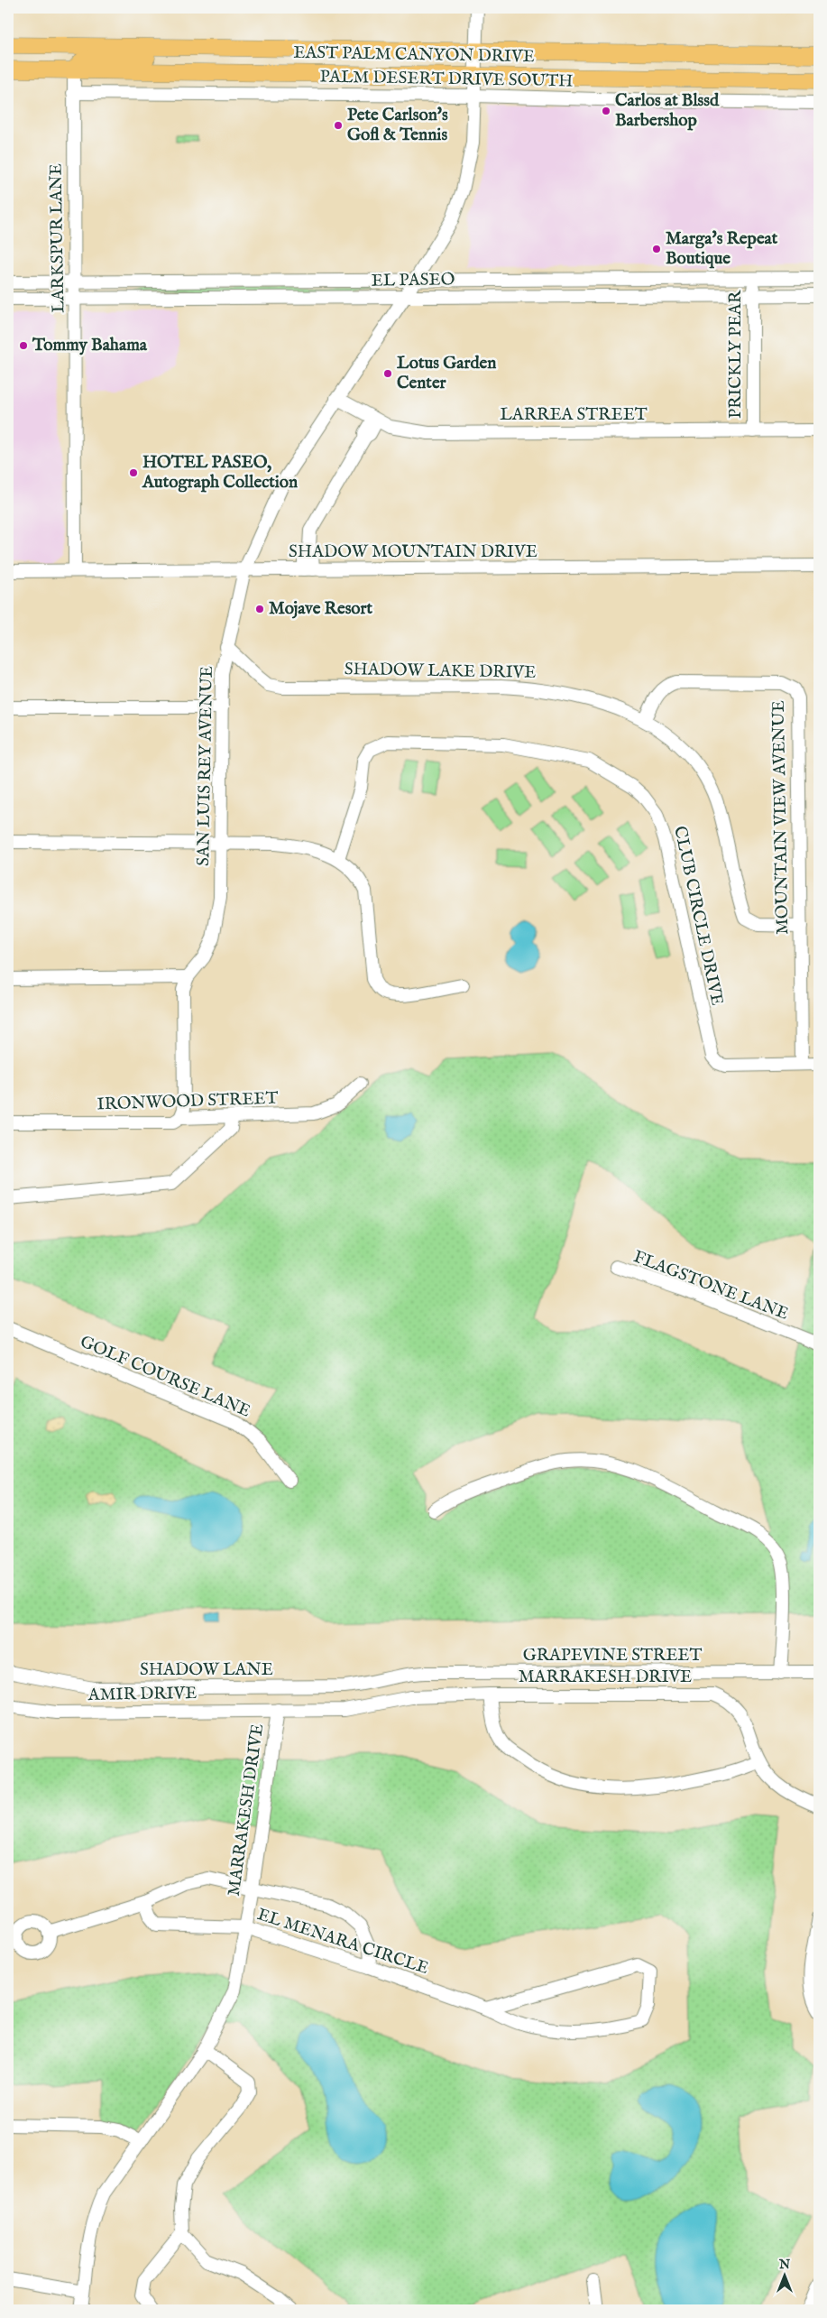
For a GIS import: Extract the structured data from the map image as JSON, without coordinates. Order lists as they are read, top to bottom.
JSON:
{
  "streets": {
    "main road": ["EAST PALM CANYON DRIVE"],
    "street": [
      "PALM DESERT DRIVE SOUTH",
      "LARKSPUR LANE",
      "EL PASEO",
      "PRICKLY PEAR",
      "LARREA STREET",
      "SHADOW MOUNTAIN DRIVE",
      "SHADOW LAKE DRIVE",
      "SAN LUIS REY AVENUE",
      "MOUNTAIN VIEW AVENUE",
      "CLUB CIRCLE DRIVE",
      "IRONWOOD STREET",
      "FLAGSTONE LANE",
      "GOLF COURSE LANE",
      "GRAPEVINE STREET",
      "SHADOW LANE",
      "MARRAKESH DRIVE",
      "AMIR DRIVE",
      "EL MENARA CIRCLE"
    ]
  },
  "crossings": [
    ["EAST PALM CANYON DRIVE", "LARKSPUR LANE"],
    ["EAST PALM CANYON DRIVE", "SAN LUIS REY AVENUE"],
    ["PALM DESERT DRIVE SOUTH", "LARKSPUR LANE"],
    ["PALM DESERT DRIVE SOUTH", "SAN LUIS REY AVENUE"],
    ["LARKSPUR LANE", "EL PASEO"],
    ["LARKSPUR LANE", "SHADOW MOUNTAIN DRIVE"],
    ["EL PASEO", "PRICKLY PEAR"],
    ["EL PASEO", "SAN LUIS REY AVENUE"],
    ["PRICKLY PEAR", "LARREA STREET"],
    ["LARREA STREET", "SAN LUIS REY AVENUE"],
    ["SHADOW MOUNTAIN DRIVE", "SAN LUIS REY AVENUE"],
    ["SHADOW LAKE DRIVE", "SAN LUIS REY AVENUE"],
    ["SHADOW LAKE DRIVE", "MOUNTAIN VIEW AVENUE"],
    ["SAN LUIS REY AVENUE", "IRONWOOD STREET"],
    ["MOUNTAIN VIEW AVENUE", "CLUB CIRCLE DRIVE"],
    ["GRAPEVINE STREET", "SHADOW LANE"],
    ["MARRAKESH DRIVE", "AMIR DRIVE"],
    ["MARRAKESH DRIVE", "EL MENARA CIRCLE"]
  ],
  "places": [
    "Carlos at Blssd Barbershop",
    "Pete Carlson's Gofl & Tennis",
    "Marga's Repeat Boutique",
    "Tommy Bahama",
    "Lotus Garden Center",
    "HOTEL PASEO, Autograph Collection",
    "Mojave Resort"
  ],
  "north": "top"
}
